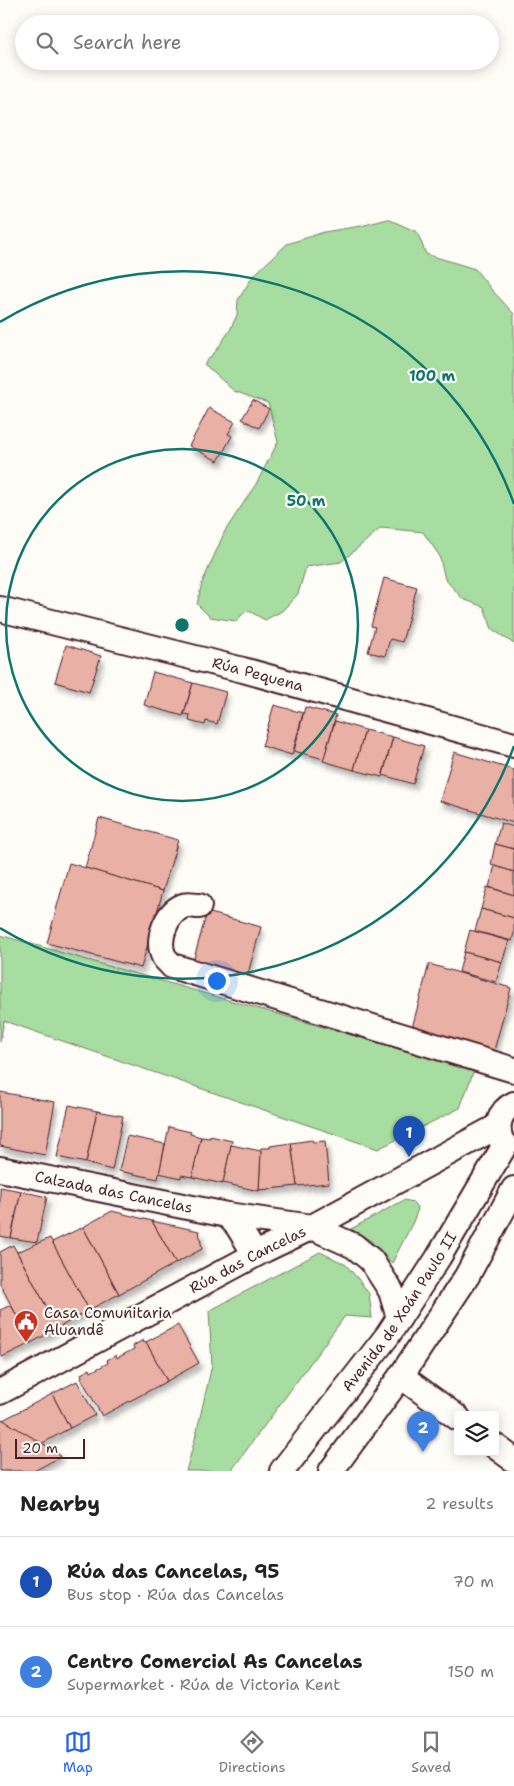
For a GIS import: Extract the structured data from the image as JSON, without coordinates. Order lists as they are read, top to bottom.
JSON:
{
  "streets": {
    "street": [
      "Rúa Pequena",
      "Calzada das Cancelas",
      "Rúa das Cancelas",
      "Avenida de Xoán Paulo II"
    ]
  },
  "crossings": [
    ["Calzada das Cancelas", "Rúa das Cancelas"],
    ["Calzada das Cancelas", "Avenida de Xoán Paulo II"],
    ["Rúa das Cancelas", "Avenida de Xoán Paulo II"]
  ],
  "places": {
    "public building": ["Casa Comunitaria Aluandê"]
  },
  "scale_bar": "20 m",
  "page": {
    "search": "Search here",
    "pins": ["1", "2"],
    "scale": "20 m",
    "heading": ["Nearby", "2 results"],
    "list": [
      {
        "mark": "1",
        "name": "Rúa das Cancelas, 95",
        "note": "Bus stop · Rúa das Cancelas",
        "value": "70 m"
      },
      {
        "mark": "2",
        "name": "Centro Comercial As Cancelas",
        "note": "Supermarket · Rúa de Victoria Kent",
        "value": "150 m"
      }
    ],
    "nav": ["Map", "Directions", "Saved"]
  },
  "rings": ["100 m", "50 m"]
}
